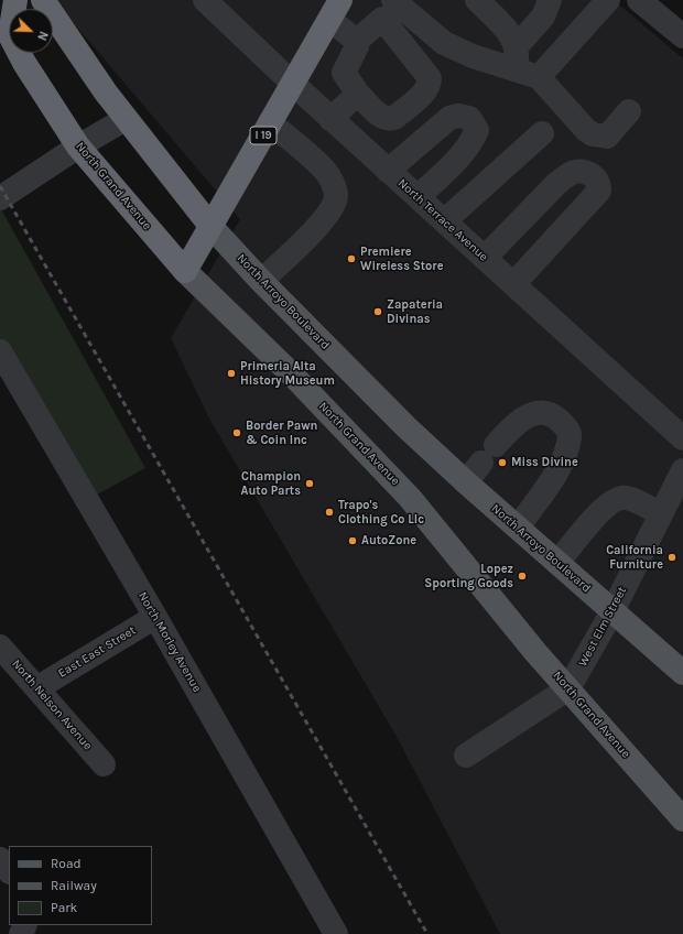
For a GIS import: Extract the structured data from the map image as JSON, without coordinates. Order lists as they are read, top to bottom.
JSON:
{
  "streets": {
    "highway": ["I 19", "North Grand Avenue", "North Arroyo Boulevard"],
    "street": [
      "North Terrace Avenue",
      "West Elm Street",
      "North Morley Avenue",
      "East East Street",
      "North Nelson Avenue"
    ]
  },
  "crossings": [
    ["I 19", "North Grand Avenue"],
    ["I 19", "North Terrace Avenue"],
    ["I 19", "North Arroyo Boulevard"],
    ["North Grand Avenue", "West Elm Street"],
    ["North Arroyo Boulevard", "West Elm Street"],
    ["North Morley Avenue", "East East Street"],
    ["East East Street", "North Nelson Avenue"]
  ],
  "places": [
    "Premiere Wireless Store",
    "Zapateria Divinas",
    "Primeria Alta History Museum",
    "Border Pawn & Coin Inc",
    "Miss Divine",
    "Champion Auto Parts",
    "Trapo's Clothing Co Llc",
    "AutoZone",
    "California Furniture",
    "Lopez Sporting Goods"
  ],
  "legend": ["Road", "Railway", "Park"],
  "north": "bottom right"
}
